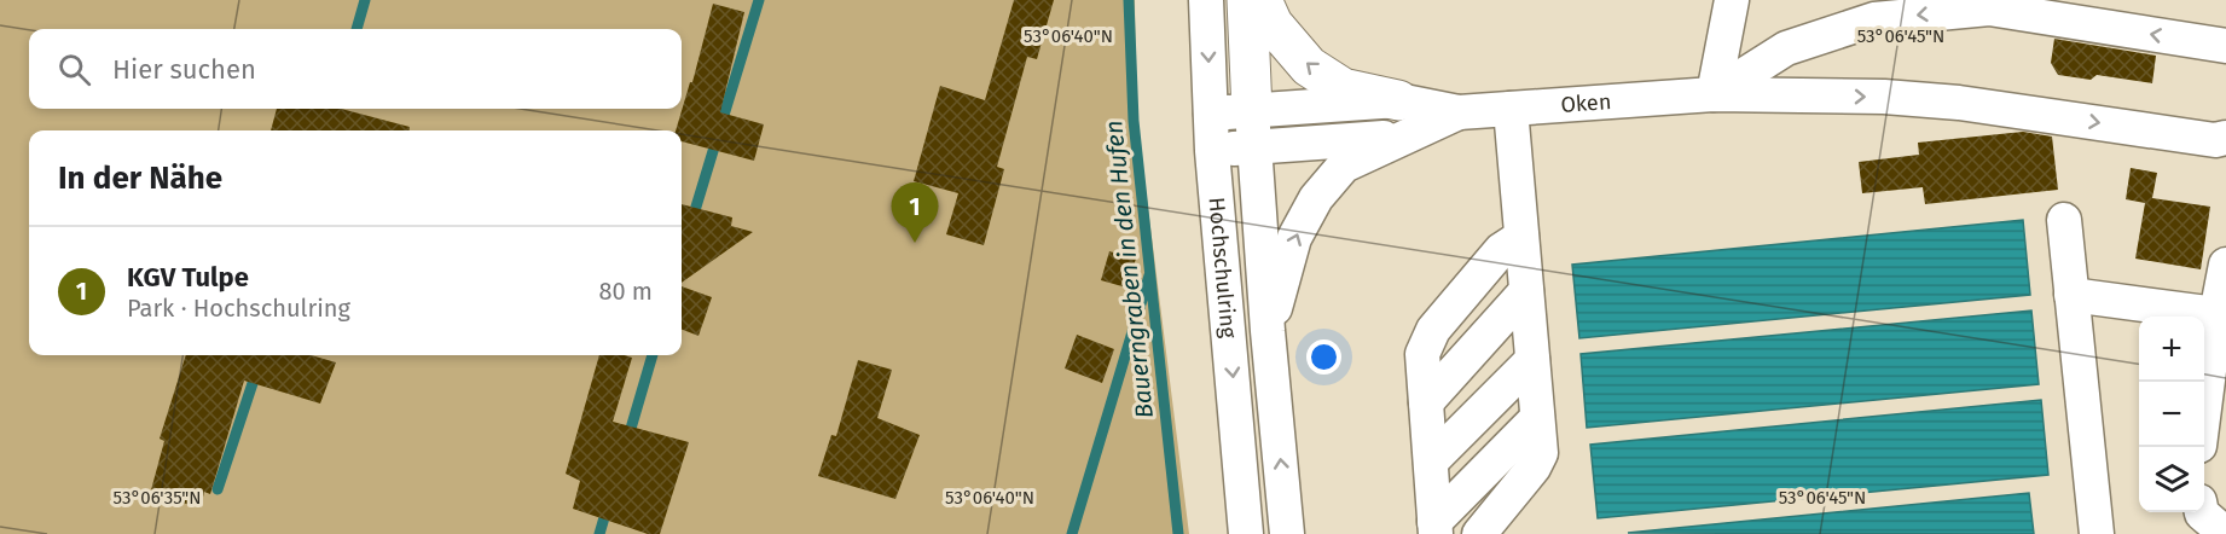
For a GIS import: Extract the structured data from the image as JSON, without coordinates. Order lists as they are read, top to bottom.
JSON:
{
  "streets": {
    "street": ["Oken", "Hochschulring"]
  },
  "crossings": [
    ["Oken", "Hochschulring"]
  ],
  "water": ["Bauerngraben in den Hufen"],
  "page": {
    "search": "Hier suchen",
    "heading": "In der Nähe",
    "pins": "1",
    "list": [
      {
        "mark": "1",
        "name": "KGV Tulpe",
        "note": "Park · Hochschulring",
        "value": "80 m"
      }
    ],
    "map_buttons": ["+", "−"]
  },
  "coordinates": ["53°06'40\"N", "53°06'45\"N", "53°06'35\"N"]
}
